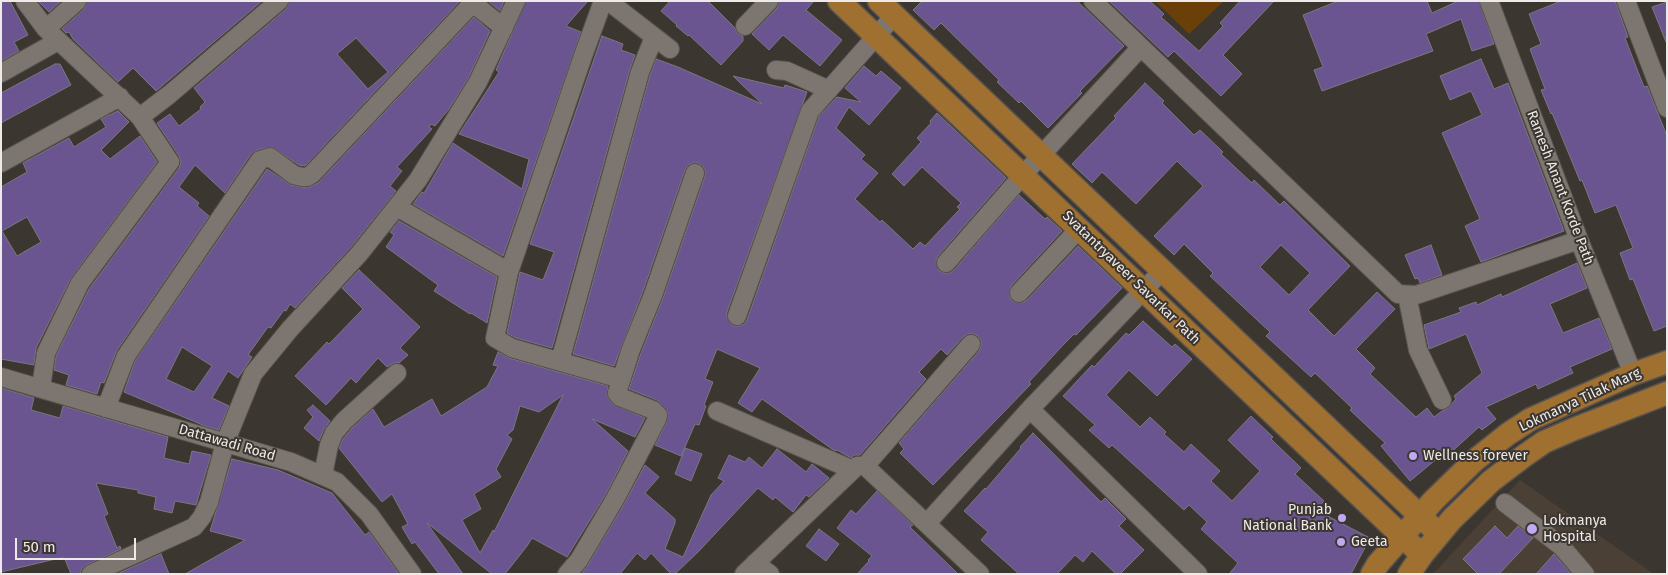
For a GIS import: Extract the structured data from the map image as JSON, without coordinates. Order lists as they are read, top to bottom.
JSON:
{
  "streets": {
    "main road": ["Svatantryaveer Savarkar Path", "Lokmanya Tilak Marg"],
    "street": ["Ramesh Anant Korde Path", "Dattawadi Road"]
  },
  "crossings": [
    ["Ramesh Anant Korde Path", "Lokmanya Tilak Marg"],
    ["Svatantryaveer Savarkar Path", "Lokmanya Tilak Marg"]
  ],
  "places": [
    "Wellness forever",
    "Punjab National Bank",
    "Lokmanya Hospital",
    "Geeta"
  ],
  "scale_bar": "50 m"
}
